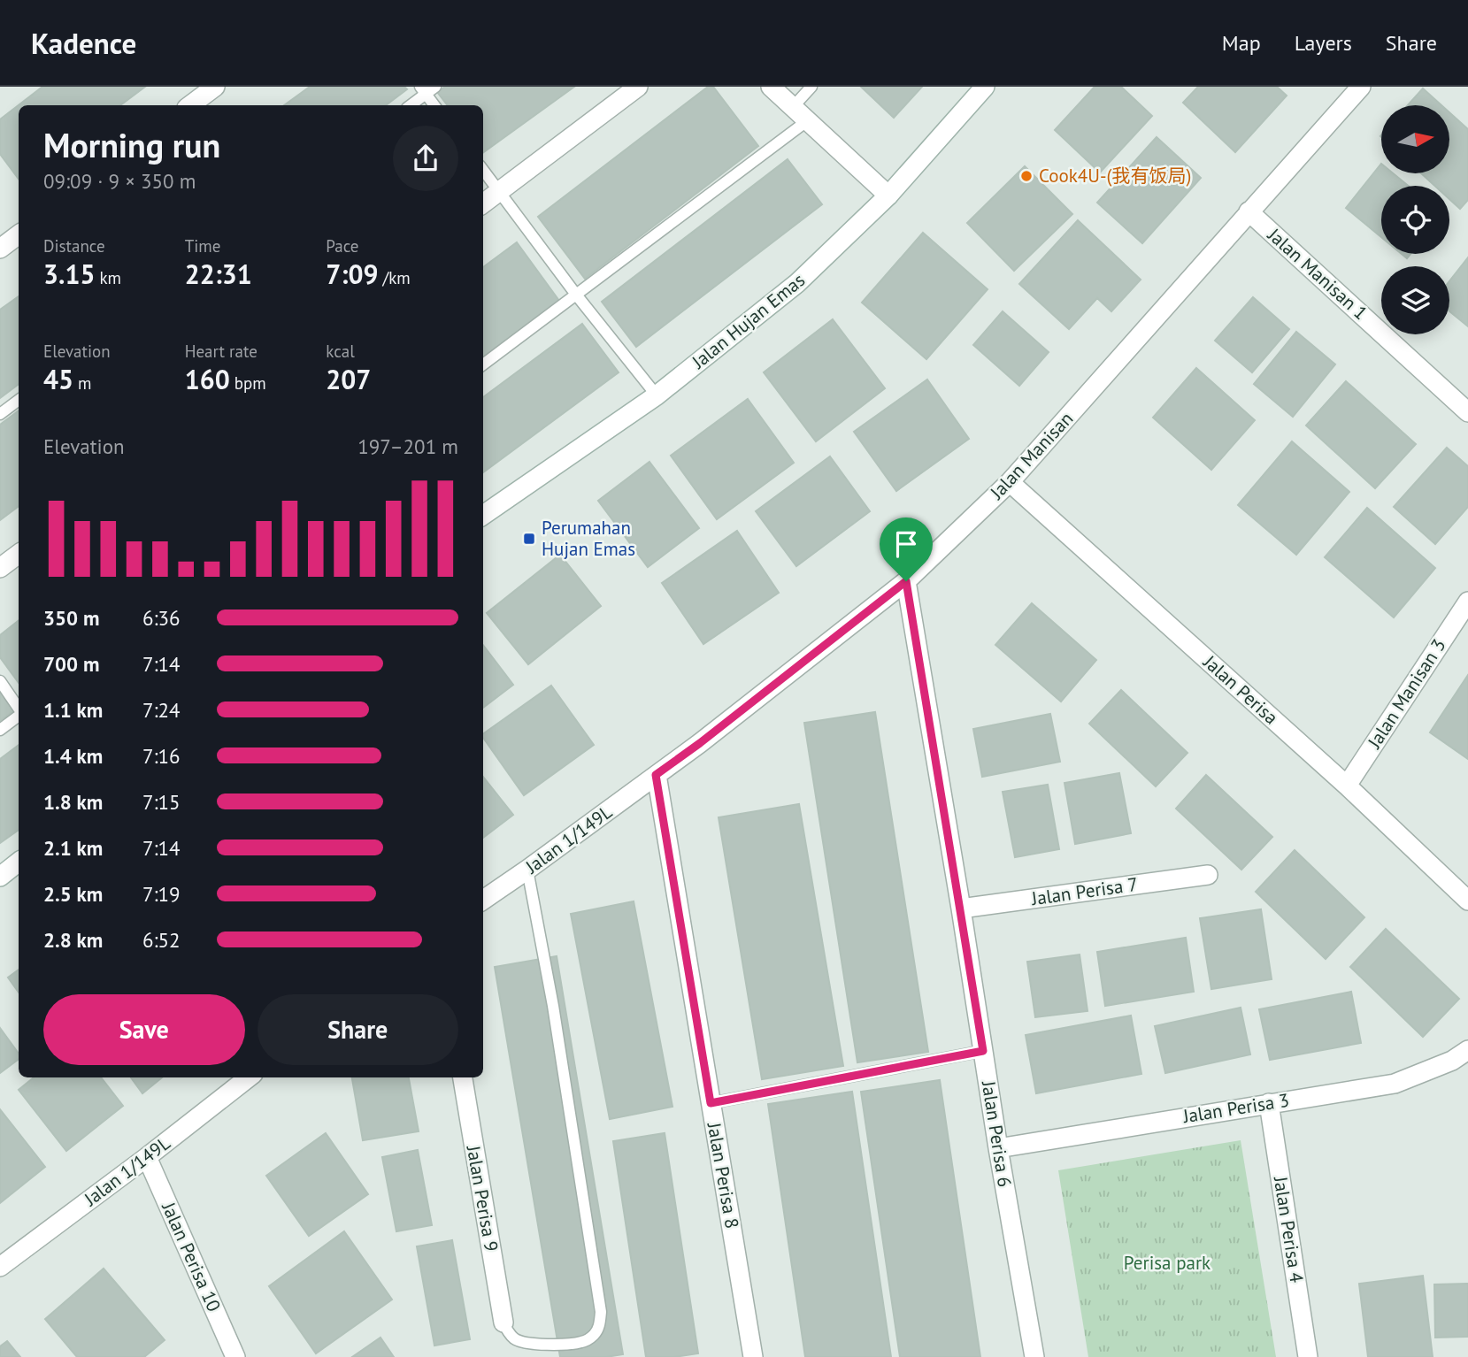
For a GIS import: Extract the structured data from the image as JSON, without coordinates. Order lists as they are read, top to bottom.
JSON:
{
  "streets": {
    "street": [
      "Jalan Manisan 1",
      "Jalan Hujan Emas",
      "Jalan Manisan",
      "Jalan Perisa",
      "Jalan Manisan 3",
      "Jalan 1/149L",
      "Jalan Perisa 7",
      "Jalan Perisa 3",
      "Jalan Perisa 6",
      "Jalan Perisa 8",
      "Jalan Perisa 9",
      "Jalan Perisa 4",
      "Jalan Perisa 10"
    ]
  },
  "crossings": [
    ["Jalan Manisan 1", "Jalan Manisan"],
    ["Jalan Manisan", "Jalan Perisa"],
    ["Jalan Manisan", "Jalan 1/149L"],
    ["Jalan Manisan", "Jalan Perisa 6"],
    ["Jalan Manisan", "Jalan Perisa 8"],
    ["Jalan Perisa", "Jalan Manisan 3"],
    ["Jalan 1/149L", "Jalan Perisa 8"],
    ["Jalan 1/149L", "Jalan Perisa 10"],
    ["Jalan Perisa 7", "Jalan Perisa 6"],
    ["Jalan Perisa 3", "Jalan Perisa 6"],
    ["Jalan Perisa 3", "Jalan Perisa 4"]
  ],
  "parks": ["Perisa park"],
  "places": {
    "other": ["Cook4U-(我有饭局)"],
    "transit": ["Perumahan Hujan Emas"]
  },
  "north": "right",
  "page": {
    "header": "Kadence",
    "nav": ["Map", "Layers", "Share"],
    "heading": ["Morning run", "09:09 · 9 × 350 m"],
    "stats": [
      ["Distance", "3.15 km"],
      ["Time", "22:31"],
      ["Pace", "7:09 /km"],
      ["Elevation", "45 m"],
      ["Heart rate", "160 bpm"],
      ["kcal", "207"]
    ],
    "chart": ["Elevation", "197–201 m"],
    "list": [
      {
        "name": "350 m",
        "note": "6:36"
      },
      {
        "name": "700 m",
        "note": "7:14"
      },
      {
        "name": "1.1 km",
        "note": "7:24"
      },
      {
        "name": "1.4 km",
        "note": "7:16"
      },
      {
        "name": "1.8 km",
        "note": "7:15"
      },
      {
        "name": "2.1 km",
        "note": "7:14"
      },
      {
        "name": "2.5 km",
        "note": "7:19"
      },
      {
        "name": "2.8 km",
        "note": "6:52"
      }
    ],
    "buttons": ["Save", "Share"]
  }
}
